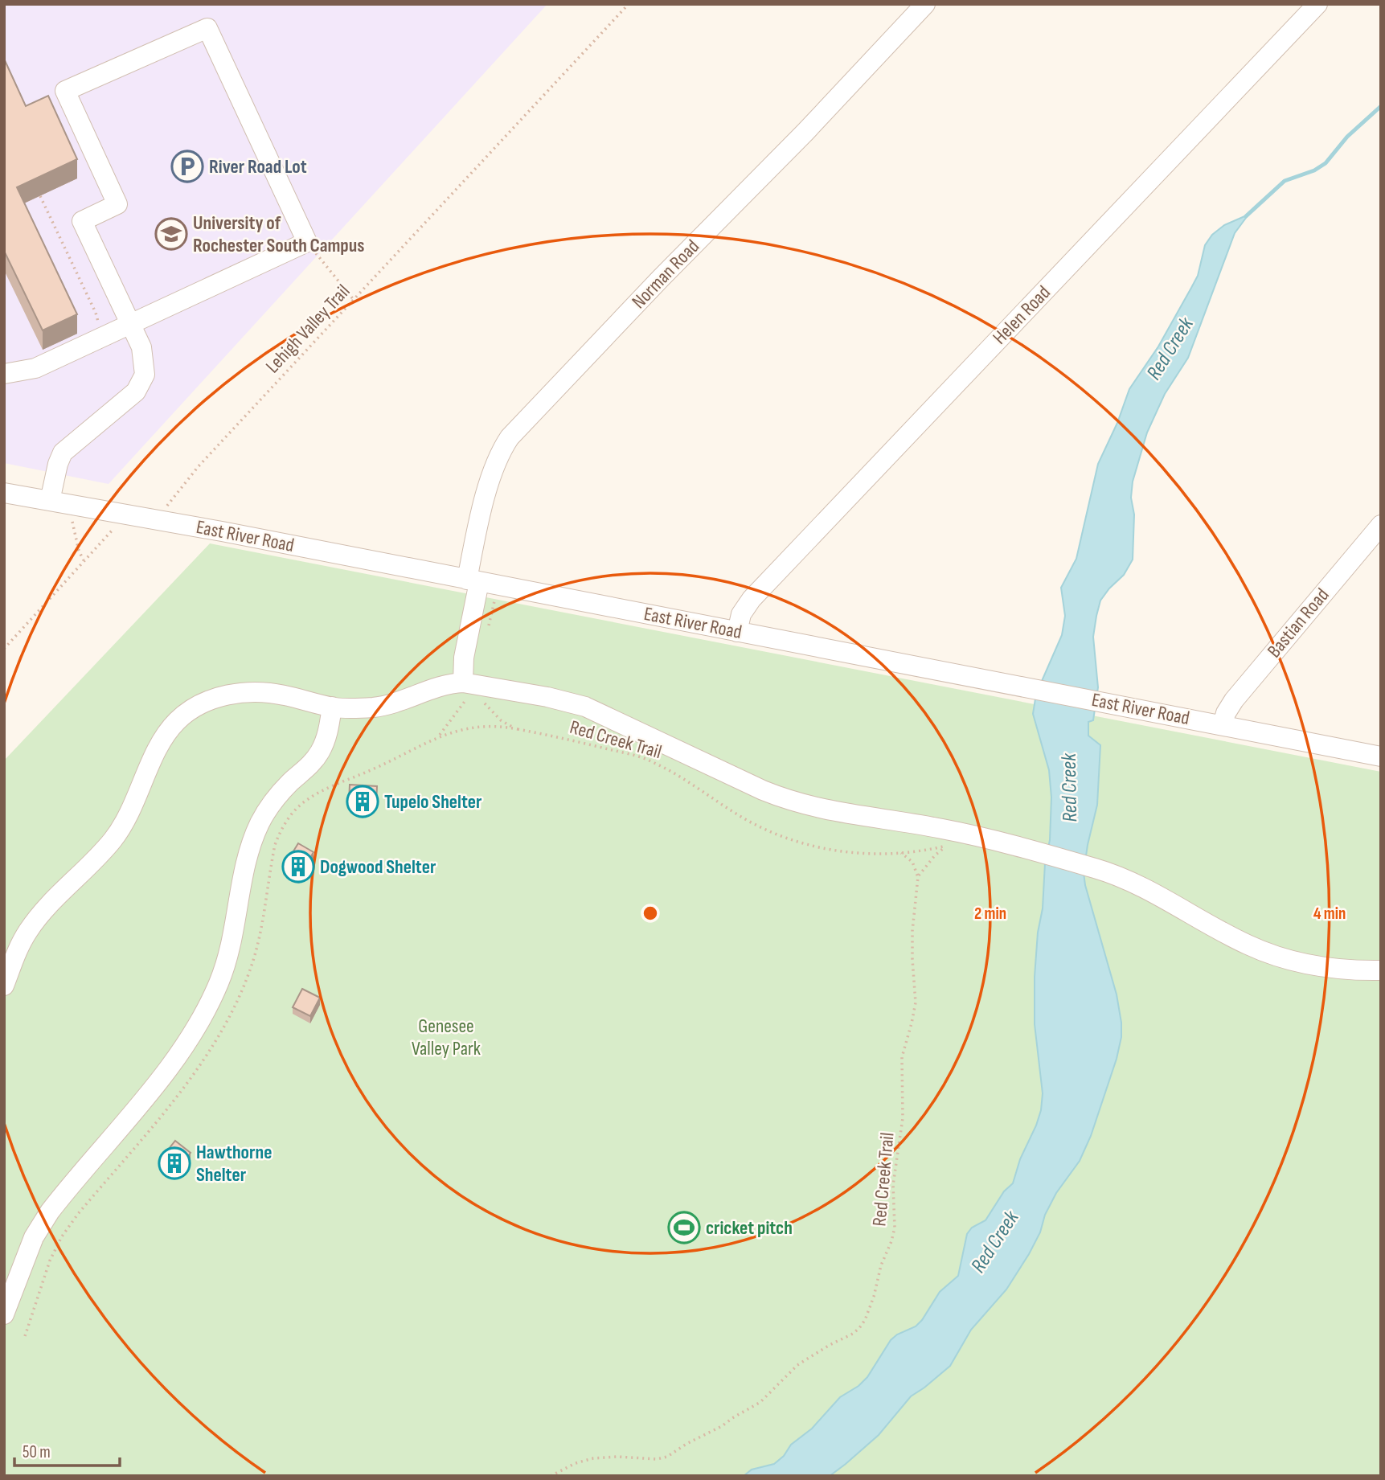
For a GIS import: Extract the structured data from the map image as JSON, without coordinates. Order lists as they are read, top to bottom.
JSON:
{
  "streets": {
    "street": [
      "Norman Road",
      "Helen Road",
      "East River Road",
      "Bastian Road"
    ],
    "path": ["Lehigh Valley Trail", "Red Creek Trail"]
  },
  "crossings": [
    ["Norman Road", "East River Road"],
    ["Norman Road", "Red Creek Trail"],
    ["Helen Road", "East River Road"],
    ["Lehigh Valley Trail", "East River Road"],
    ["East River Road", "Bastian Road"]
  ],
  "water": ["Red Creek"],
  "parks": ["Genesee Valley Park"],
  "places": {
    "parking": ["River Road Lot"],
    "school or university": ["University of Rochester South Campus"],
    "building": ["Tupelo Shelter", "Dogwood Shelter", "Hawthorne Shelter"],
    "sports": ["cricket pitch"]
  },
  "scale_bar": "50 m",
  "rings": ["2 min", "4 min"]
}
